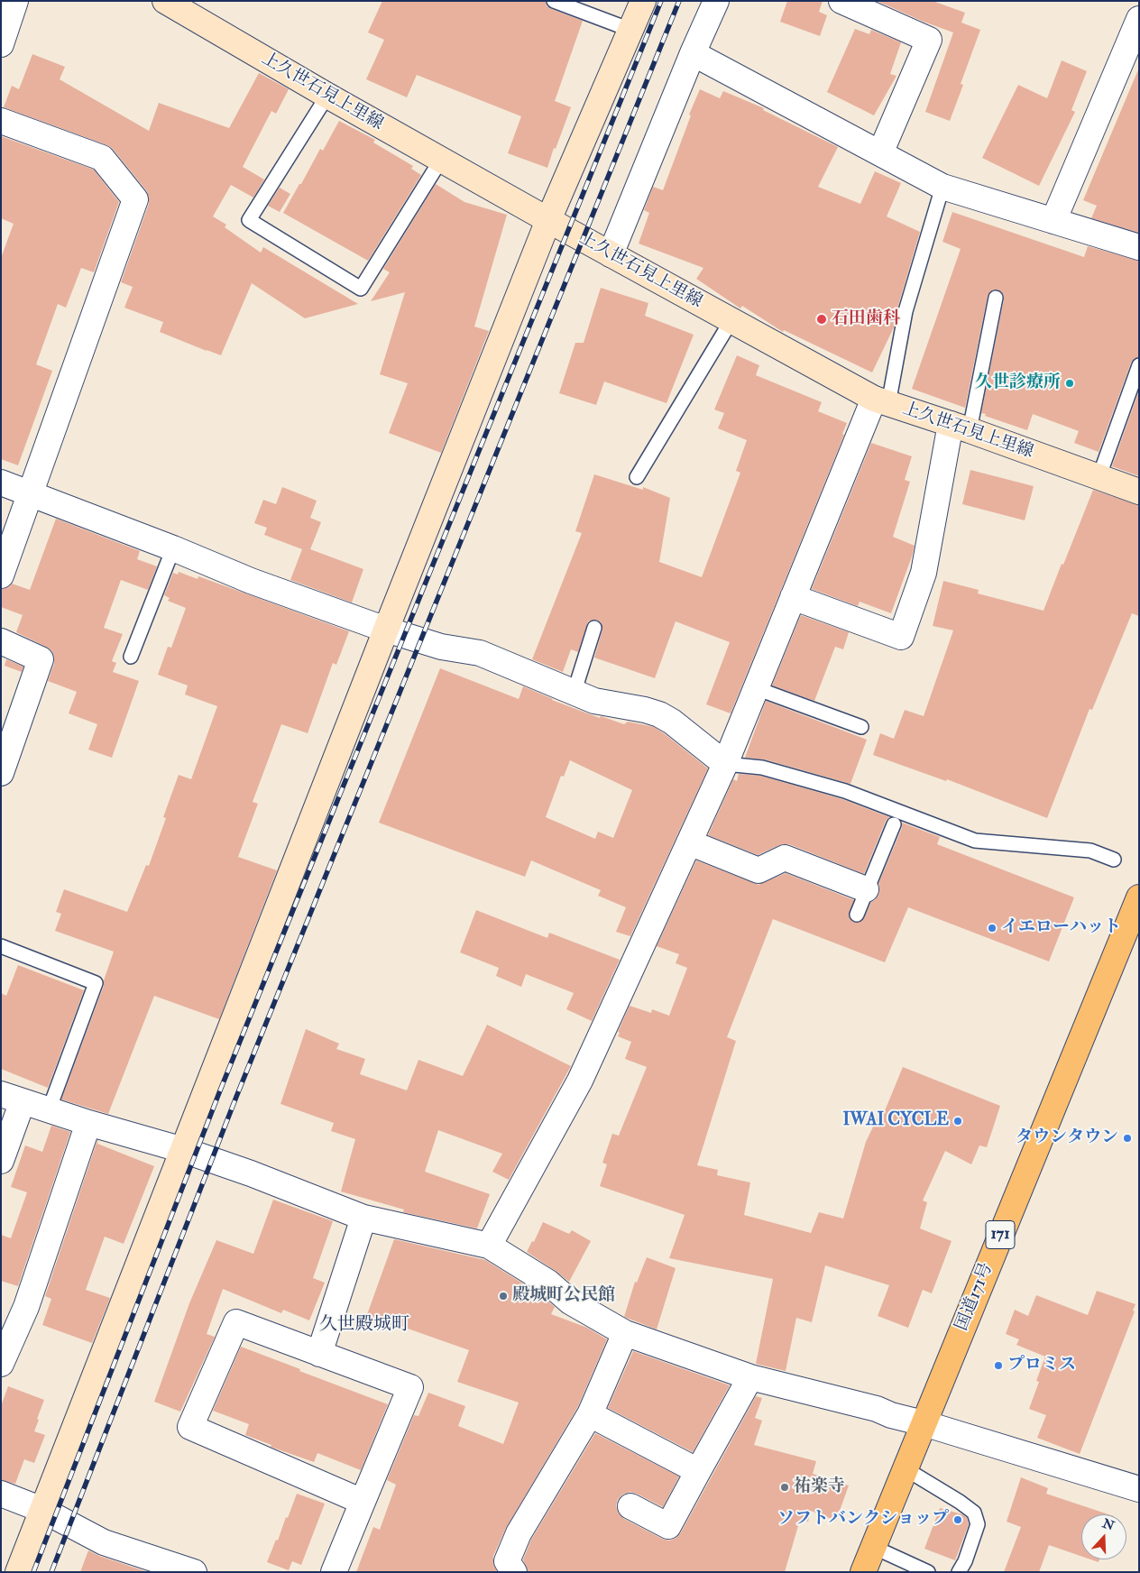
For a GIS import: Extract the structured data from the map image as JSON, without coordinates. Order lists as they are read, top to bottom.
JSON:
{
  "streets": {
    "highway": ["171", "国道171号"],
    "street": ["上久世石見上里線"]
  },
  "districts": ["久世殿城町"],
  "places": [
    "石田歯科",
    "久世診療所",
    "イエローハット",
    "IWAI CYCLE",
    "タウンタウン",
    "殿城町公民館",
    "プロミス",
    "祐楽寺",
    "ソフトバンクショップ"
  ],
  "north": "top"
}
